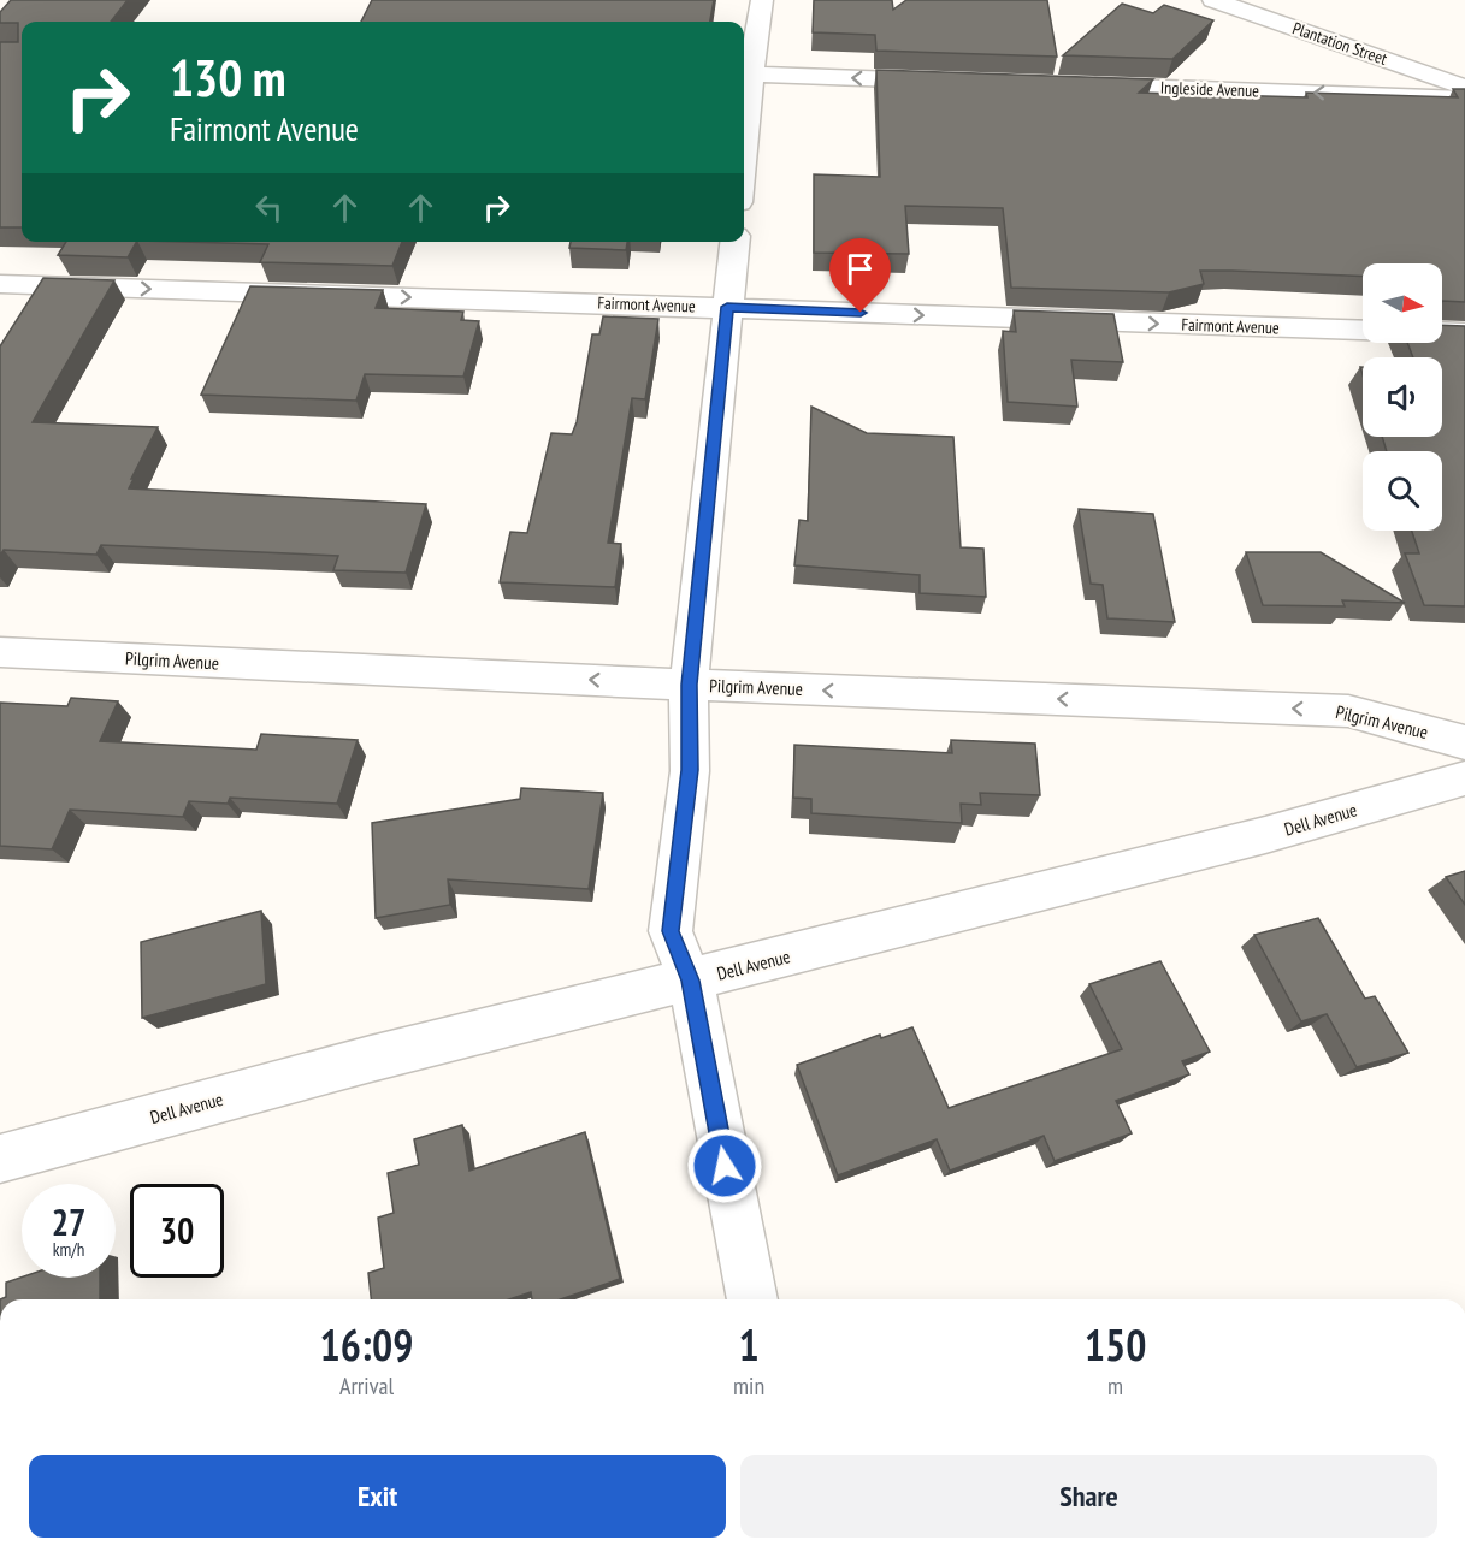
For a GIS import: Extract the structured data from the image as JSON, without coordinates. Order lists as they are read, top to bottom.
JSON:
{
  "streets": {
    "street": [
      "Plantation Street",
      "Ingleside Avenue",
      "Fairmont Avenue",
      "Pilgrim Avenue",
      "Dell Avenue"
    ]
  },
  "one_way": ["Ingleside Avenue", "Fairmont Avenue", "Pilgrim Avenue"],
  "north": "right",
  "page": {
    "turn": ["130 m", "Fairmont Avenue"],
    "speed": "27 km/h",
    "limit": "30",
    "eta": [
      "16:09",
      "Arrival",
      "1",
      "min",
      "150",
      "m"
    ],
    "buttons": ["Exit", "Share"]
  }
}
